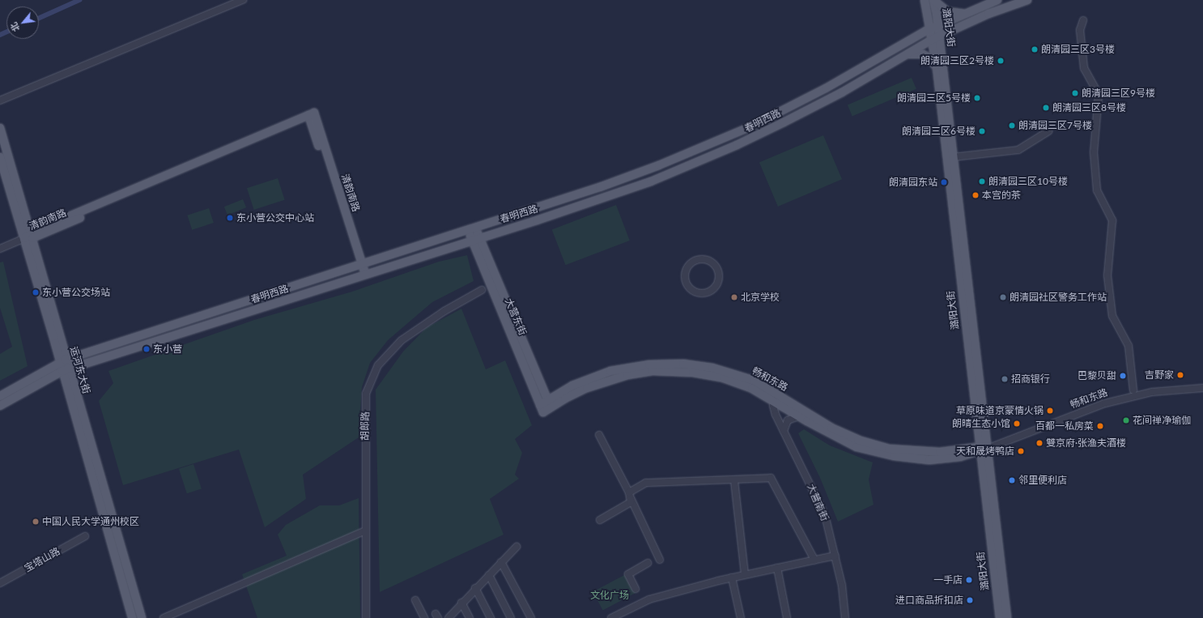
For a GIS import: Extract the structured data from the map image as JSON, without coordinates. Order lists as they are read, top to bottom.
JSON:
{
  "streets": {
    "main road": [
      "潞阳大街",
      "春明西路",
      "清韵南路",
      "大营东街",
      "运河东大街",
      "畅和东路"
    ],
    "street": ["胡郎路", "大营南街", "宝塔山路"]
  },
  "crossings": [
    ["潞阳大街", "春明西路"],
    ["潞阳大街", "畅和东路"],
    ["春明西路", "清韵南路"],
    ["春明西路", "大营东街"],
    ["春明西路", "运河东大街"],
    ["清韵南路", "运河东大街"],
    ["大营东街", "畅和东路"],
    ["畅和东路", "大营南街"]
  ],
  "parks": ["文化广场"],
  "places": [
    "朗清园三区3号楼",
    "朗清园三区2号楼",
    "朗清园三区9号楼",
    "朗清园三区5号楼",
    "朗清园三区8号楼",
    "朗清园三区7号楼",
    "朗清园三区6号楼",
    "朗清园三区10号楼",
    "朗清园东站",
    "本宫的茶",
    "东小营公交中心站",
    "东小营公交场站",
    "北京学校",
    "朗清园社区警务工作站",
    "东小营",
    "吉野家",
    "巴黎贝甜",
    "招商银行",
    "草原味道京蒙情火锅",
    "花间禅净瑜伽",
    "朗晴生态小馆",
    "百都一私房菜",
    "雙京府·张渔夫酒楼",
    "天和晟烤鸭店",
    "邻里便利店",
    "中国人民大学通州校区",
    "一手店",
    "进口商品折扣店"
  ],
  "north": "bottom left"
}
